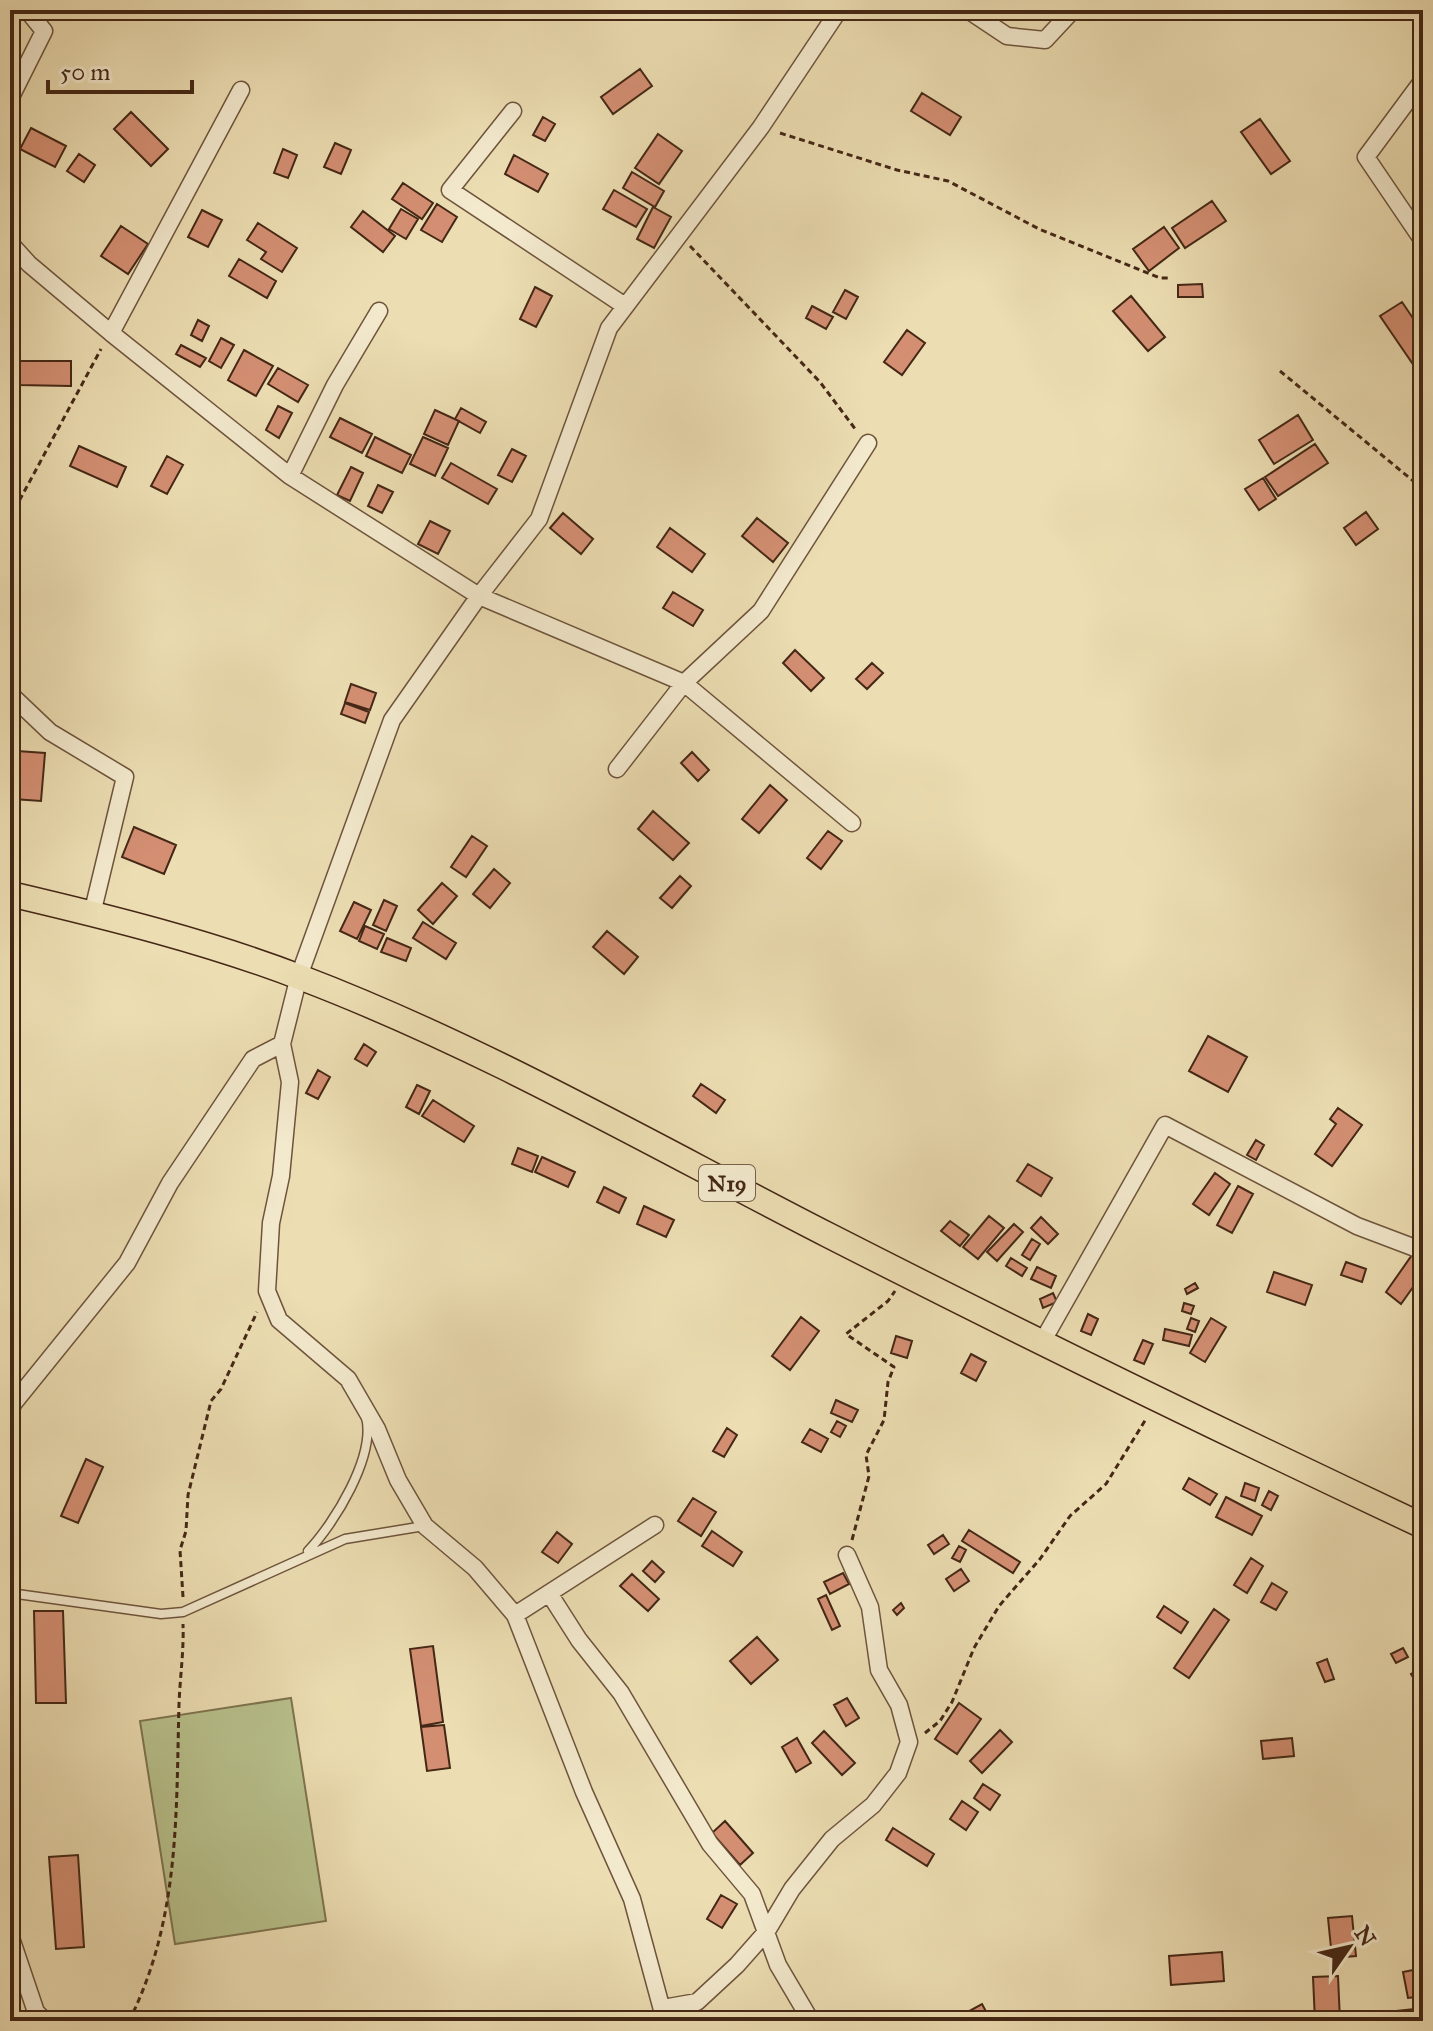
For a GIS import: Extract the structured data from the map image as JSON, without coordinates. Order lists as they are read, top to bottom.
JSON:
{
  "streets": {
    "main road": ["N19"]
  },
  "scale_bar": "50 m",
  "north": "top right"
}
